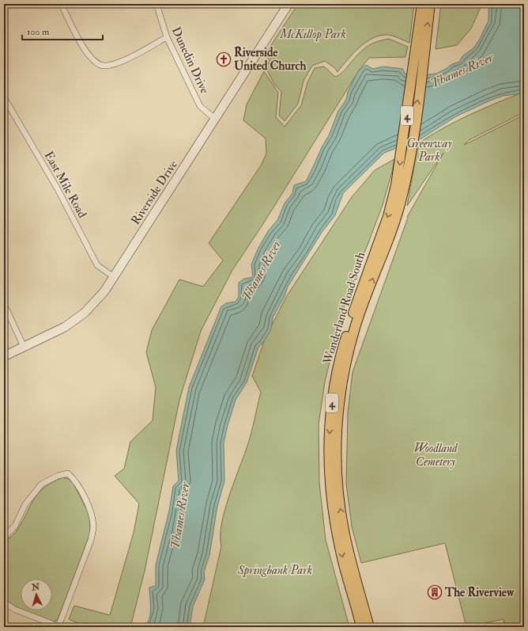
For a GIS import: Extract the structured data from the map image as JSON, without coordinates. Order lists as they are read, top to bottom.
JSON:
{
  "streets": {
    "main road": ["4", "Riverside Drive", "Wonderland Road South"],
    "street": ["Dunedin Drive", "East Mile Road"]
  },
  "crossings": [
    ["Dunedin Drive", "Riverside Drive"],
    ["4", "Wonderland Road South"],
    ["East Mile Road", "Riverside Drive"]
  ],
  "water": ["Thames River"],
  "parks": [
    "McKillop Park",
    "Greenway Park",
    "Woodland Cemetery",
    "Springbank Park"
  ],
  "places": {
    "church": ["Riverside United Church"],
    "building": ["The Riverview"]
  },
  "scale_bar": "100 m",
  "north": "top"
}
